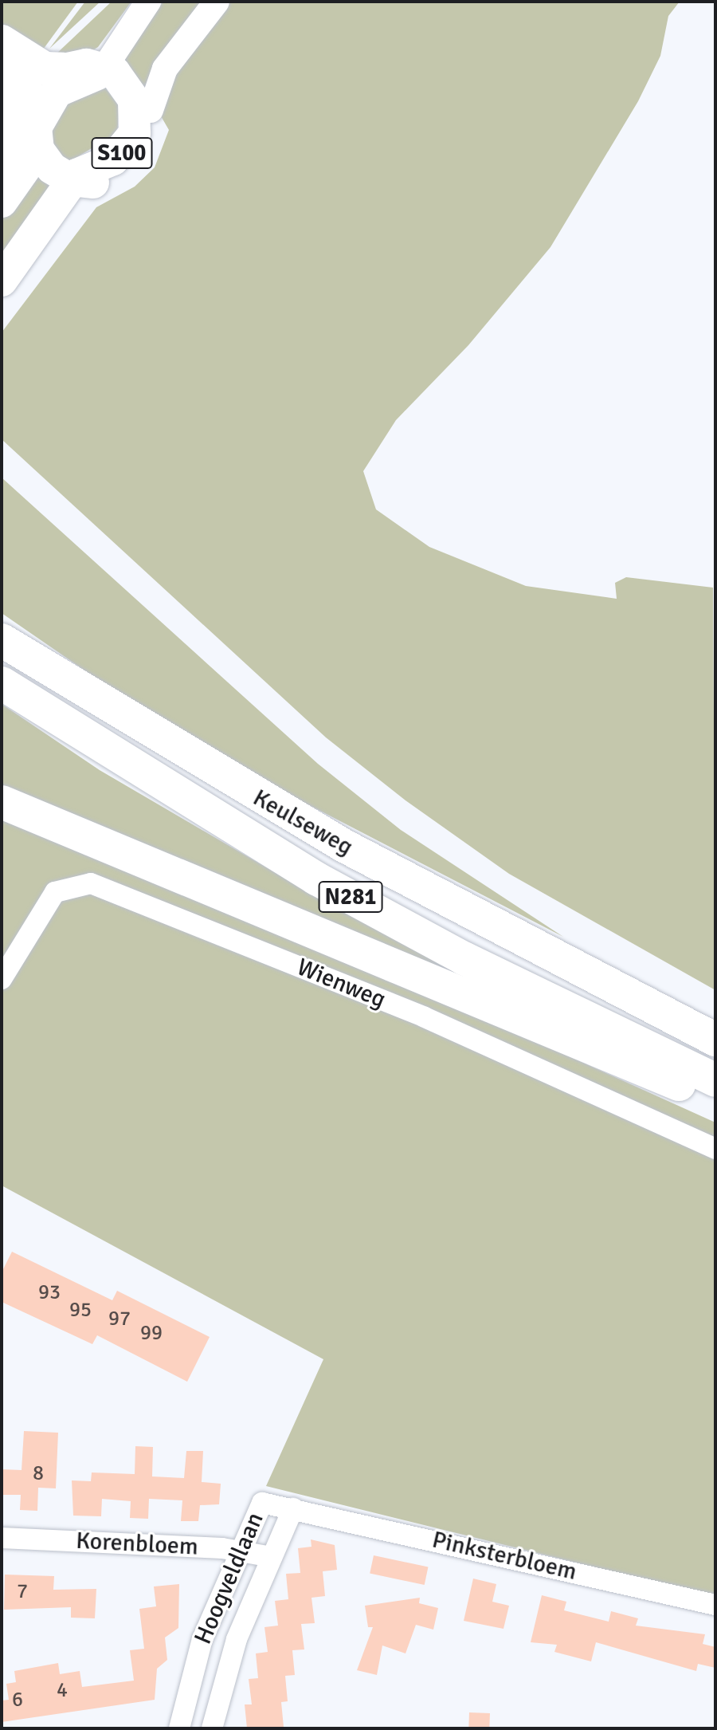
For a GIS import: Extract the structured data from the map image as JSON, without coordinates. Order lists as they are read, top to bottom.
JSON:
{
  "streets": {
    "highway": ["Keulseweg", "N281"],
    "main road": ["S100"],
    "street": [
      "Wienweg",
      "Korenbloem",
      "Pinksterbloem",
      "Hoogveldlaan"
    ]
  },
  "crossings": [
    ["Korenbloem", "Hoogveldlaan"],
    ["Pinksterbloem", "Hoogveldlaan"]
  ],
  "house_numbers": [
    "93",
    "95",
    "97",
    "99",
    "8",
    "7",
    "4",
    "6"
  ]
}
